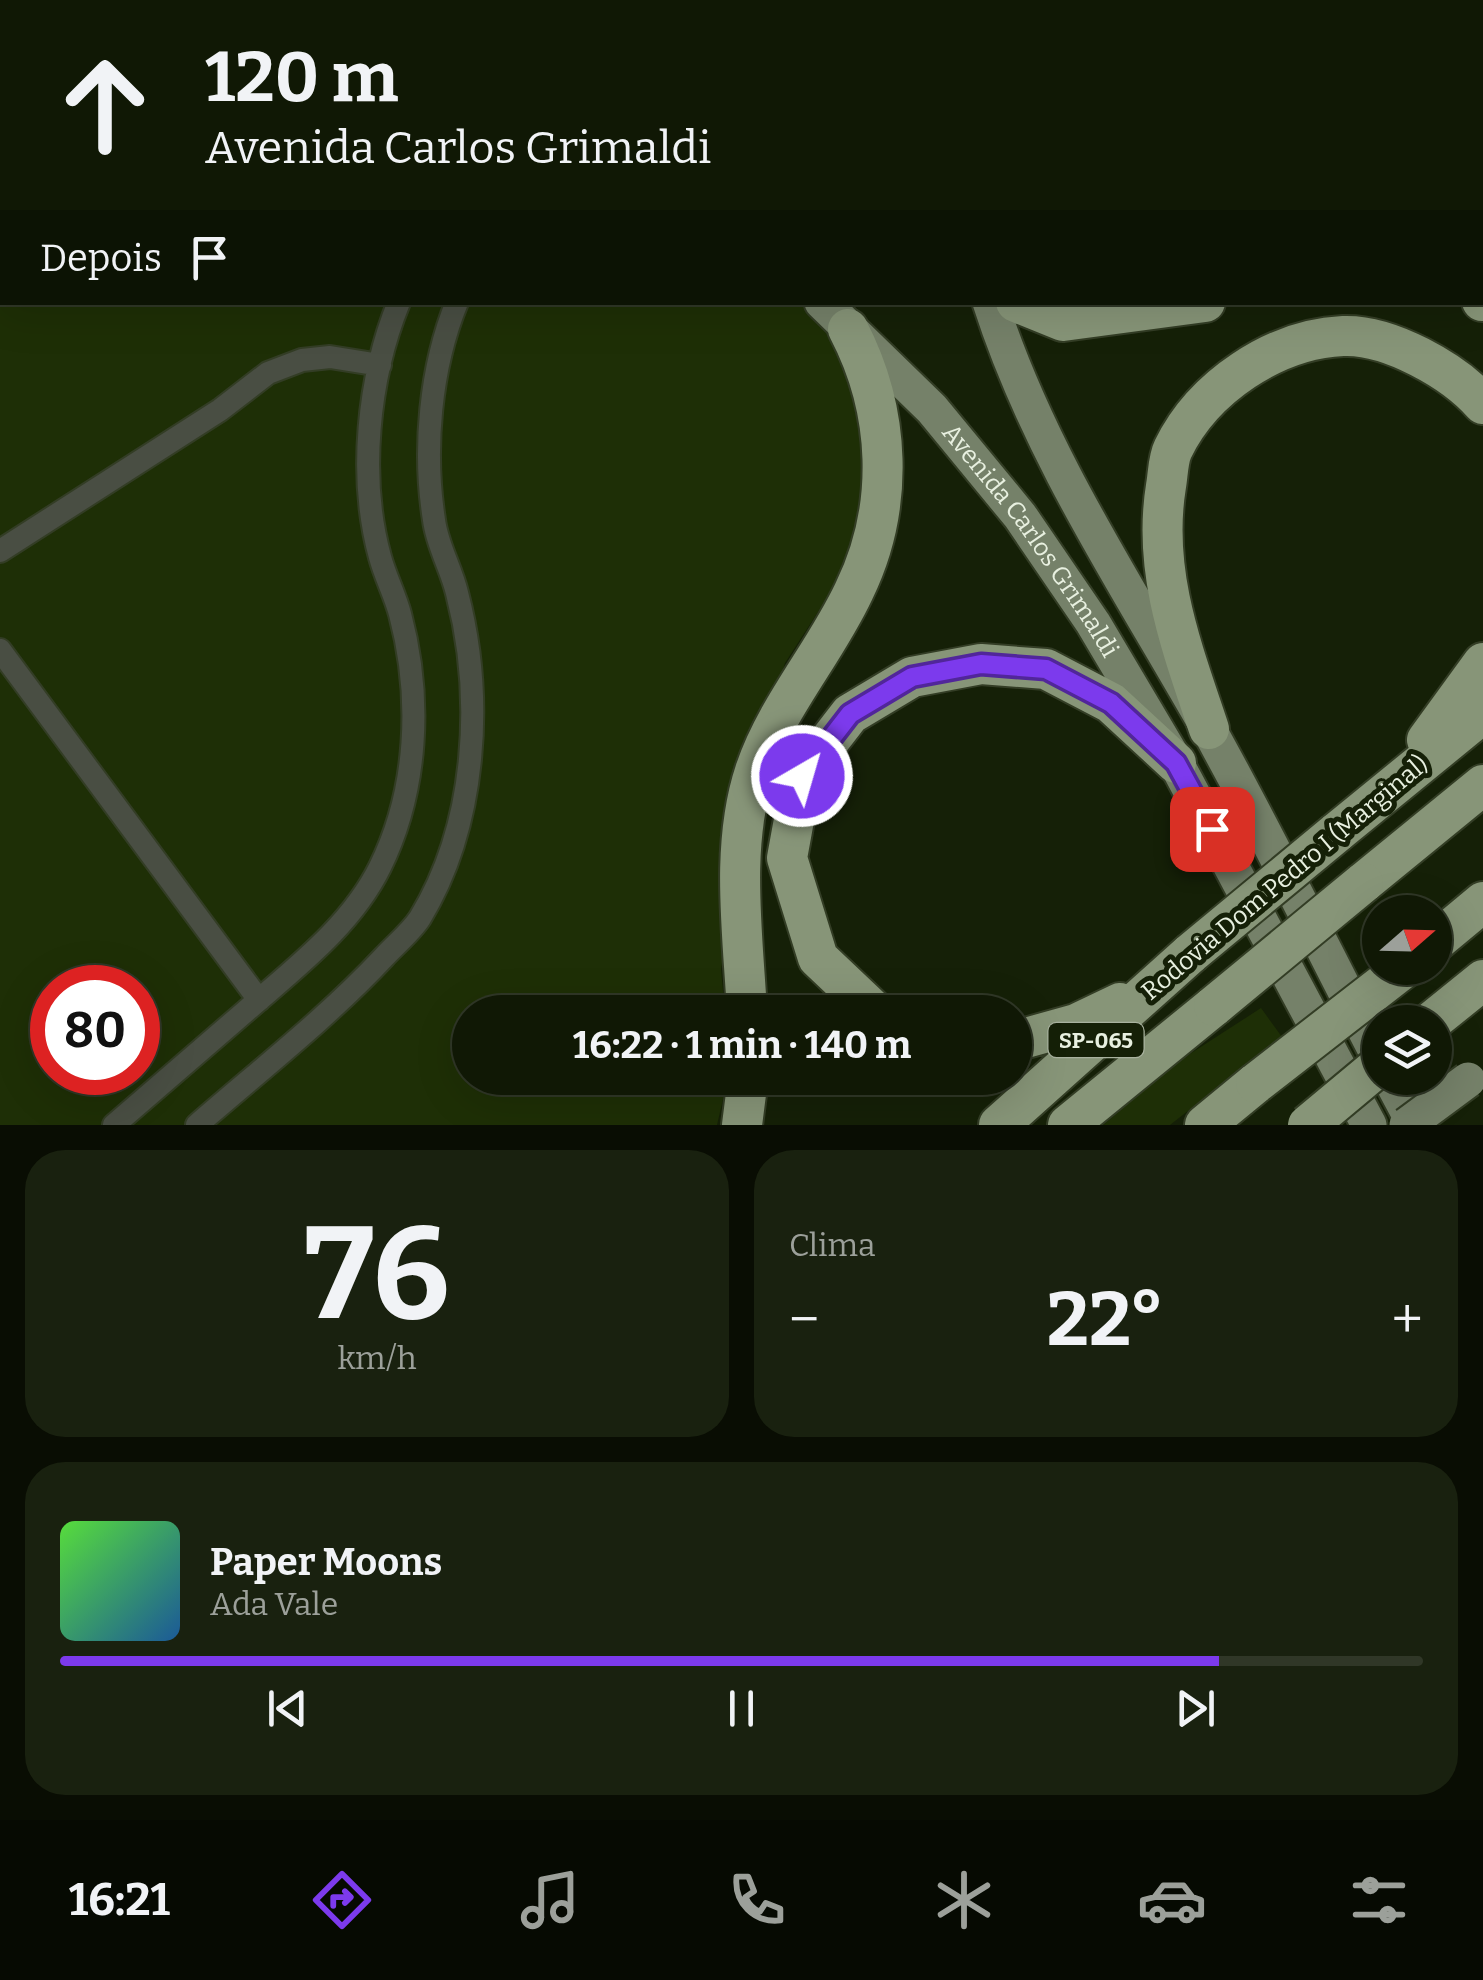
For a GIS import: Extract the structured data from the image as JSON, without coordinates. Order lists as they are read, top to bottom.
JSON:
{
  "streets": {
    "highway": ["Rodovia Dom Pedro I (Marginal)", "SP-065"],
    "main road": ["Avenida Carlos Grimaldi"]
  },
  "north": "right",
  "page": {
    "turn": ["120 m", "Avenida Carlos Grimaldi"],
    "then": "Depois",
    "limit": "80",
    "trip": "16:22 · 1 min · 140 m",
    "tile": [
      ["76", "km/h"],
      "Clima"
    ],
    "heat": ["−", "22°", "+"],
    "song": ["Paper Moons", "Ada Vale"],
    "tabs": "16:21"
  }
}
